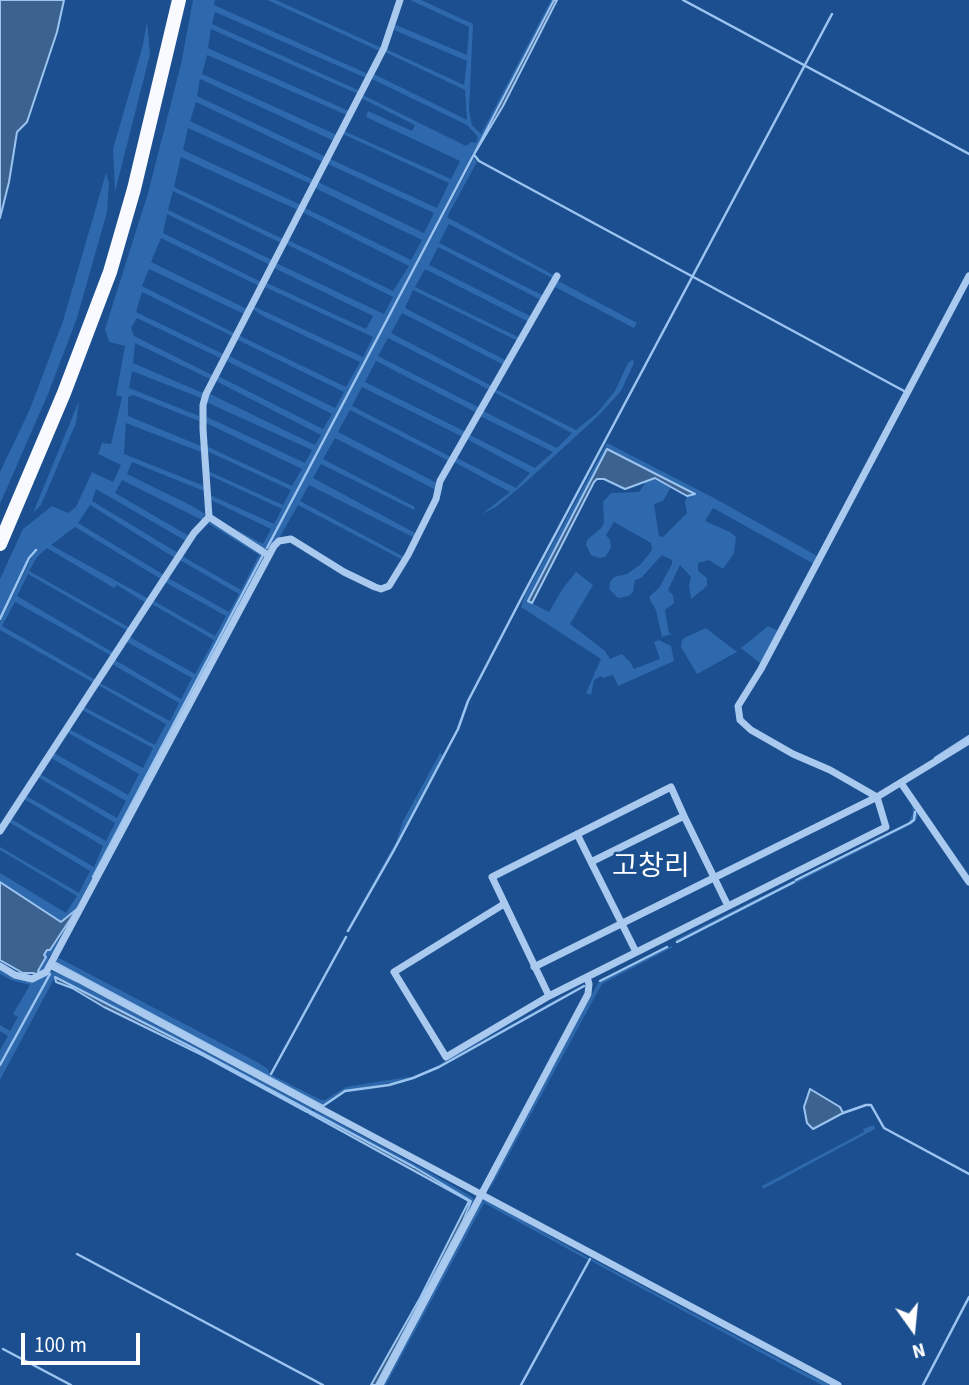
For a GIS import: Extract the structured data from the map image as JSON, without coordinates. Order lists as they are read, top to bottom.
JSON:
{
  "districts": ["고창리"],
  "scale_bar": "100 m",
  "north": "bottom"
}
